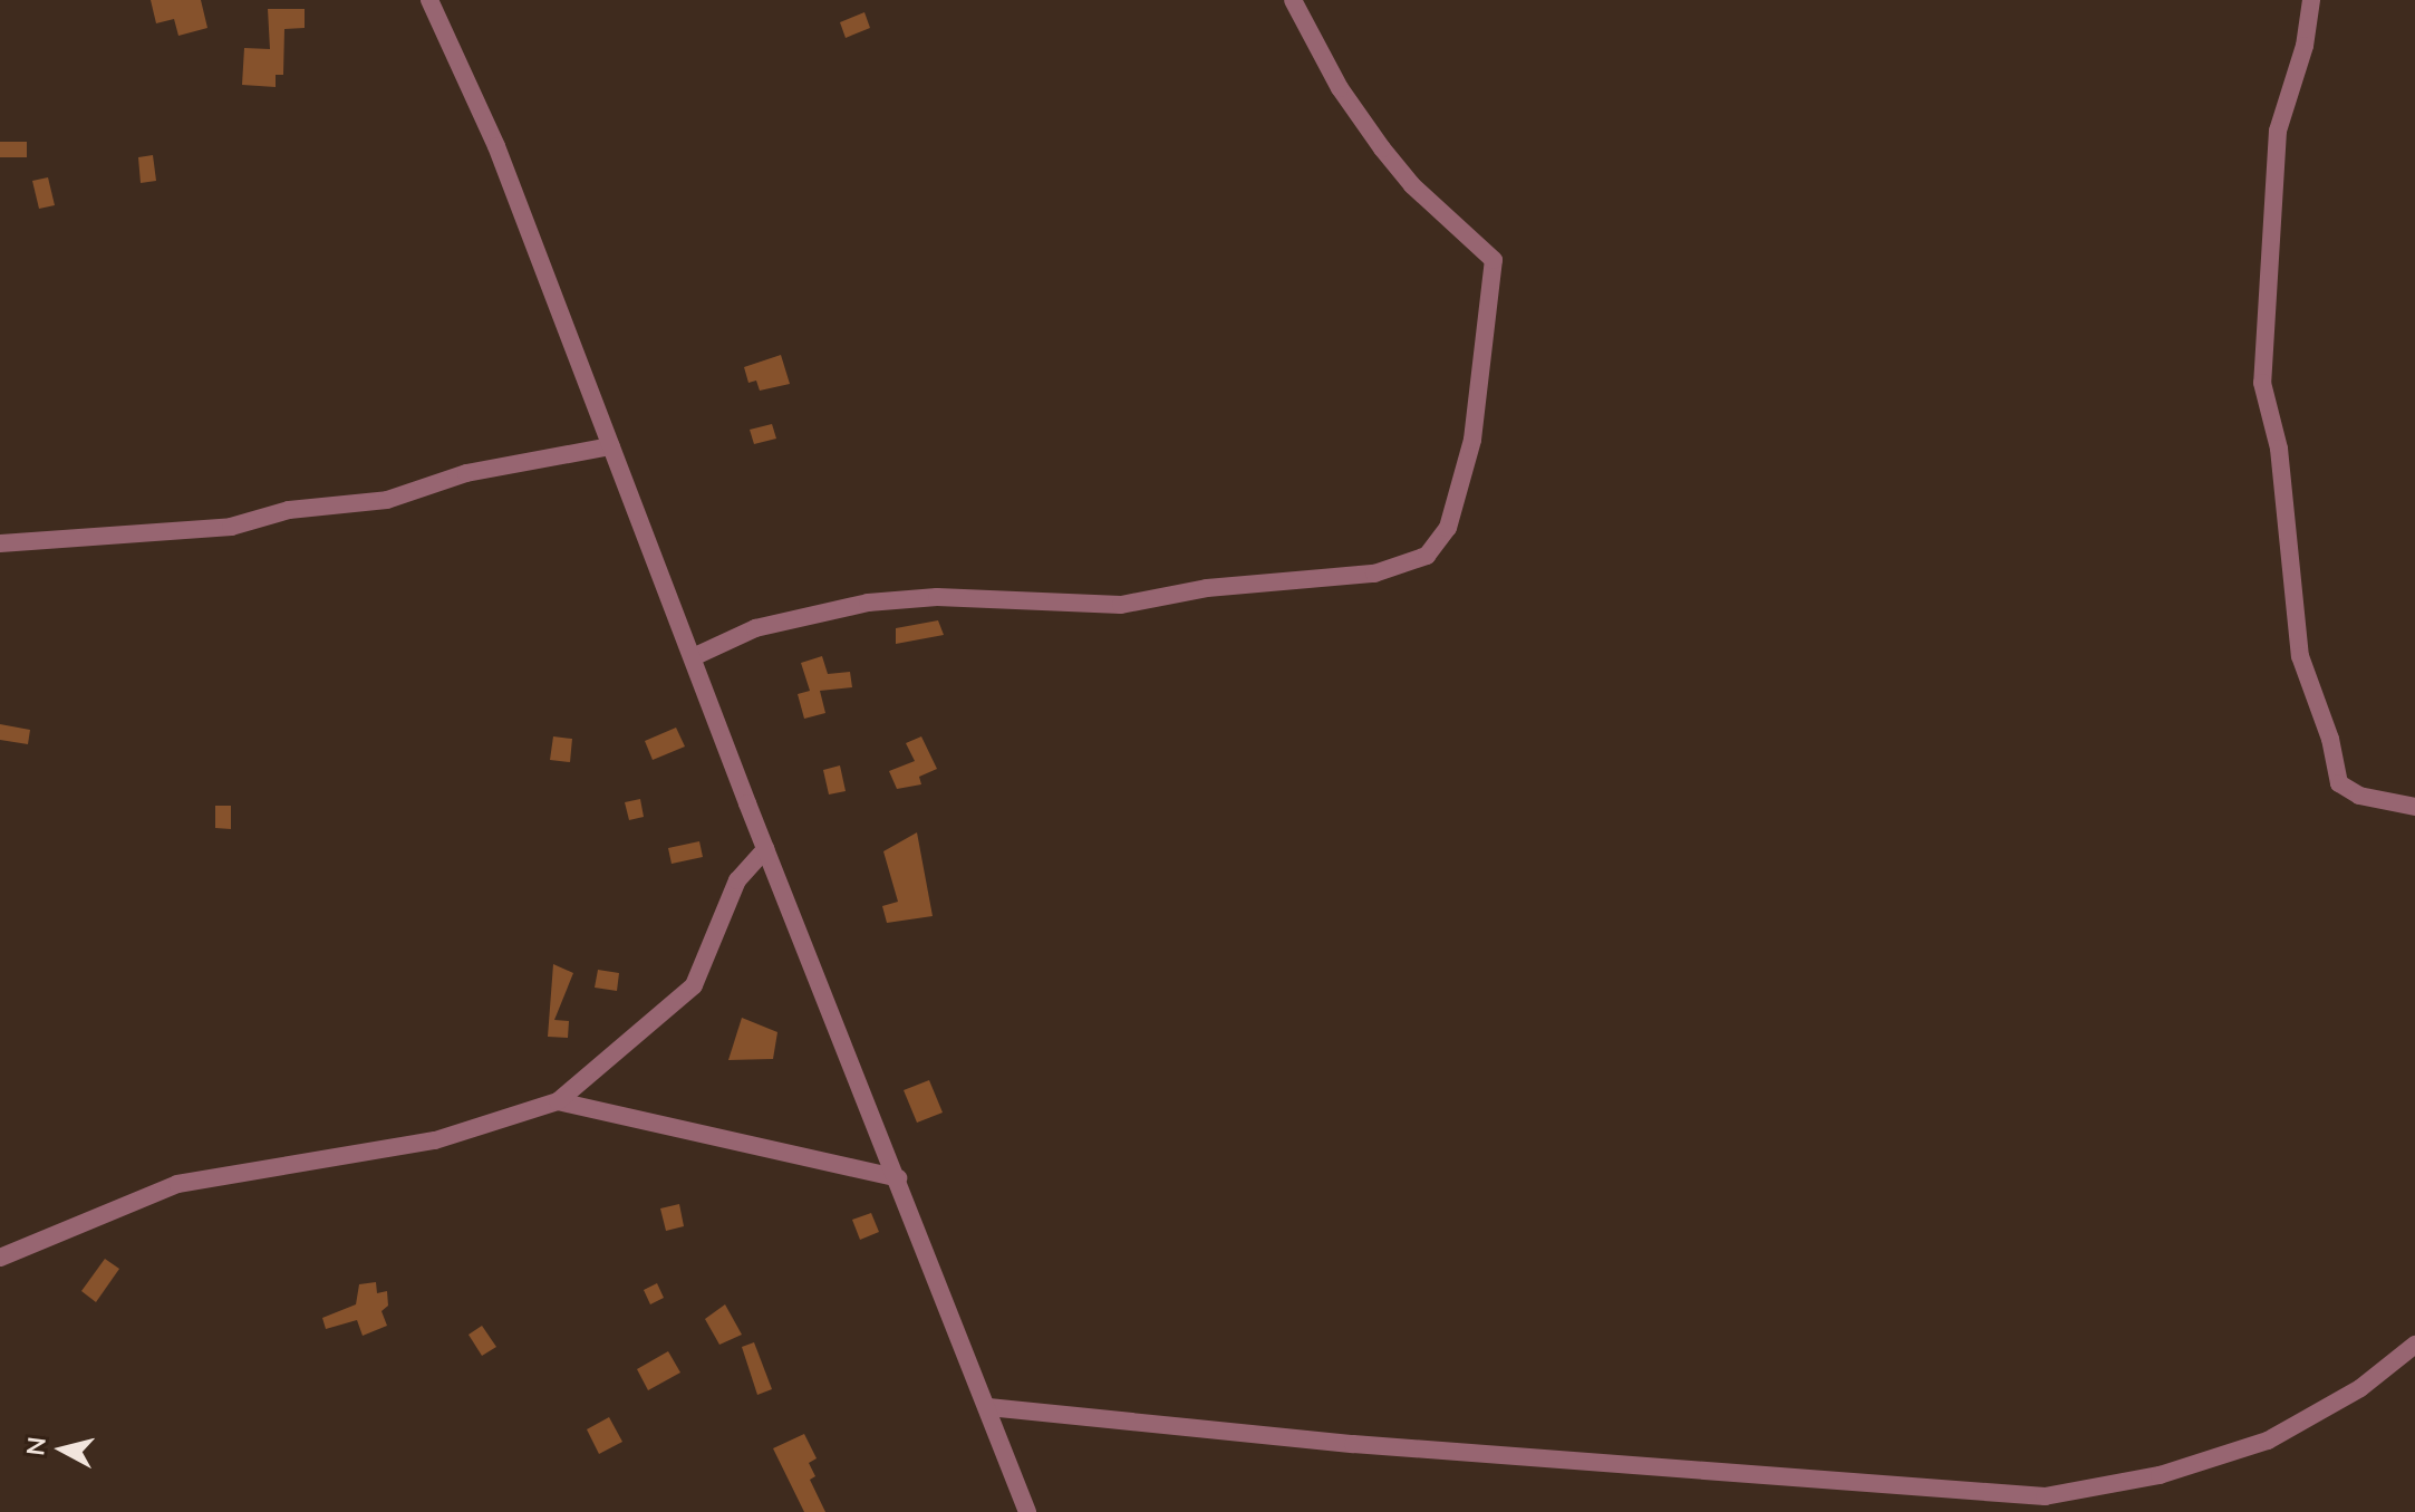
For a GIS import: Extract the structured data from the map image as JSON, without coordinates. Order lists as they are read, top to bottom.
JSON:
{
  "north": "left"
}
